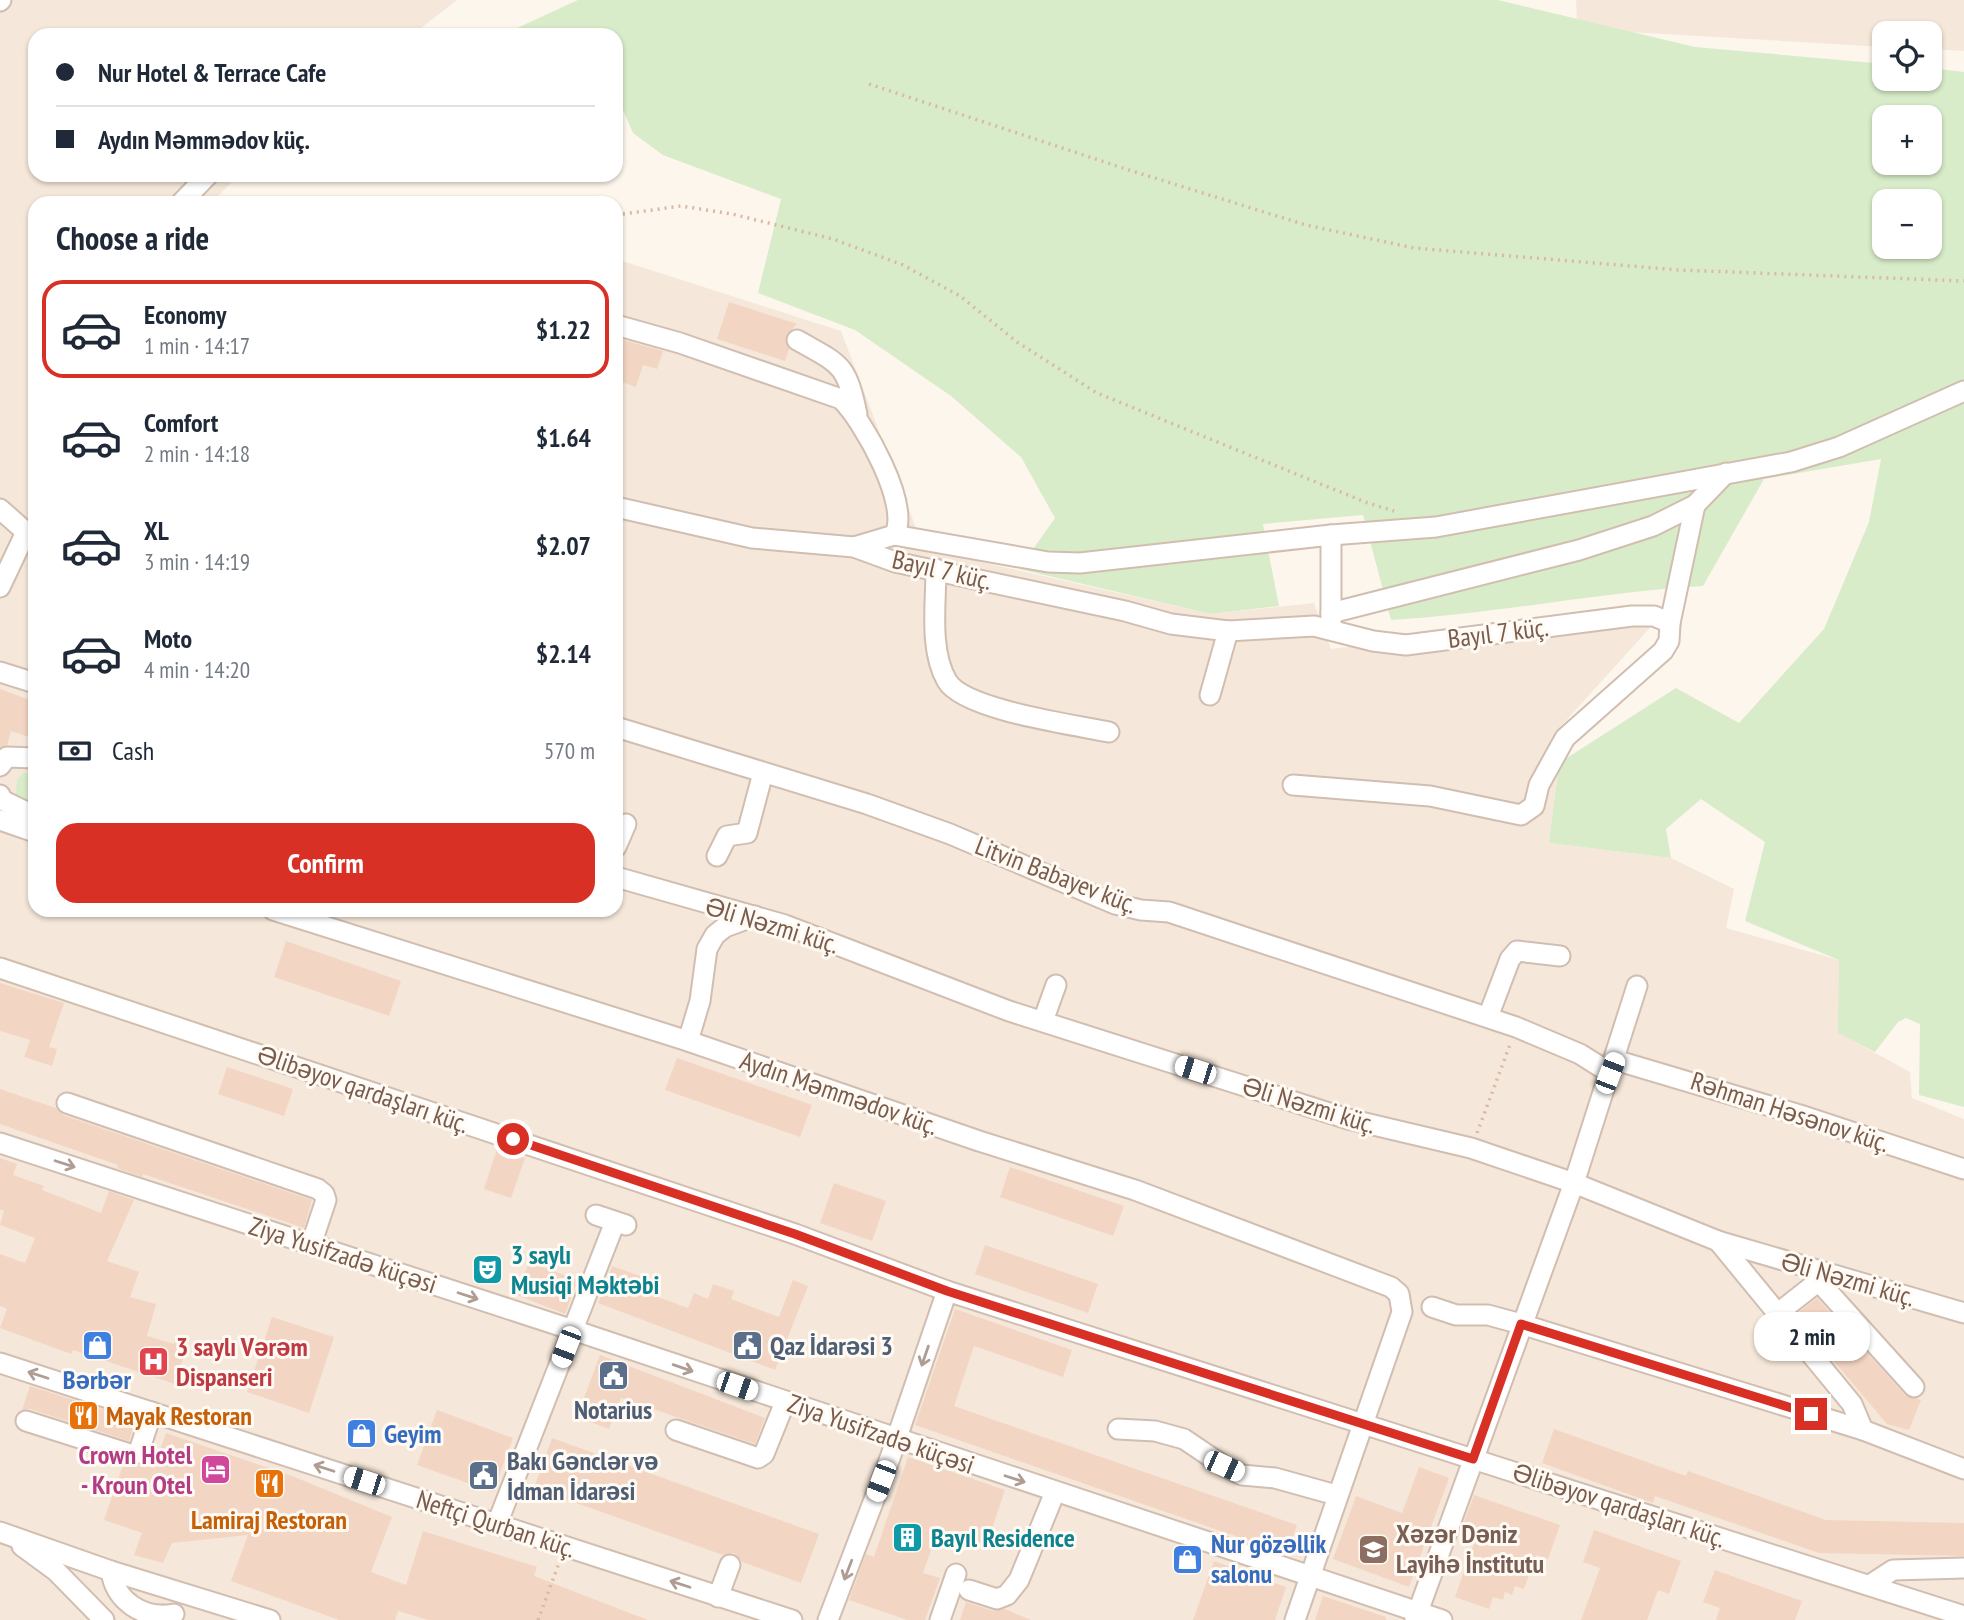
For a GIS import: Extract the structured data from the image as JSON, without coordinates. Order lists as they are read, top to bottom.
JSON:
{
  "streets": {
    "street": [
      "Bayıl 7 küç.",
      "Litvin Babayev küç.",
      "Əli Nəzmi küç.",
      "Əlibəyov qardaşları küç.",
      "Aydın Məmmədov küç.",
      "Rəhman Həsənov küç.",
      "Ziya Yusifzadə küçəsi",
      "Neftçi Qurban küç."
    ]
  },
  "crossings": [
    ["Litvin Babayev küç.", "Rəhman Həsənov küç."],
    ["Əlibəyov qardaşları küç.", "Aydın Məmmədov küç."]
  ],
  "one_way": ["Ziya Yusifzadə küçəsi"],
  "places": {
    "theatre": ["3 saylı Musiqi Məktəbi"],
    "shop": ["Bərbər", "Geyim", "Nur gözəllik salonu"],
    "public building": ["Qaz İdarəsi 3", "Notarius", "Bakı Gənclər və İdman İdarəsi"],
    "hospital": ["3 saylı Vərəm Dispanseri"],
    "restaurant": ["Mayak Restoran", "Lamiraj Restoran"],
    "hotel": ["Crown Hotel - Kroun Otel"],
    "building": ["Bayıl Residence"],
    "school or university": ["Xəzər Dəniz Layihə İnstitutu"]
  },
  "page": {
    "map_buttons": ["+", "−"],
    "banner": ["Nur Hotel & Terrace Cafe", "Aydın Məmmədov küç."],
    "heading": "Choose a ride",
    "list": [
      {
        "name": "Economy",
        "note": "1 min · 14:17",
        "value": "$1.22"
      },
      {
        "name": "Comfort",
        "note": "2 min · 14:18",
        "value": "$1.64"
      },
      {
        "name": "XL",
        "note": "3 min · 14:19",
        "value": "$2.07"
      },
      {
        "name": "Moto",
        "note": "4 min · 14:20",
        "value": "$2.14"
      }
    ],
    "pay": ["Cash", "570 m"],
    "buttons": "Confirm",
    "bubble": "2 min"
  }
}
